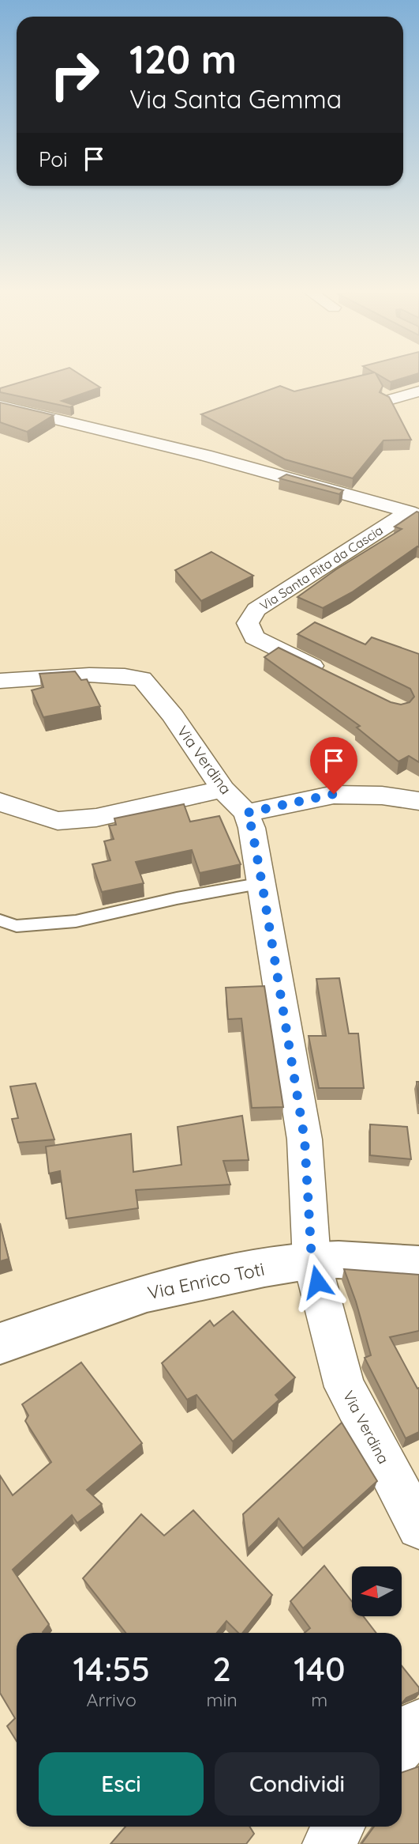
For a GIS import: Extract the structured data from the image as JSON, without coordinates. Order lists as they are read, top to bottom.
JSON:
{
  "streets": {
    "street": ["Via Santa Rita da Cascia", "Via Verdina", "Via Enrico Toti"]
  },
  "crossings": [
    ["Via Verdina", "Via Enrico Toti"]
  ],
  "north": "left",
  "page": {
    "turn": ["120 m", "Via Santa Gemma"],
    "then": "Poi",
    "eta": [
      "14:55",
      "Arrivo",
      "2",
      "min",
      "140",
      "m"
    ],
    "buttons": ["Esci", "Condividi"]
  }
}
